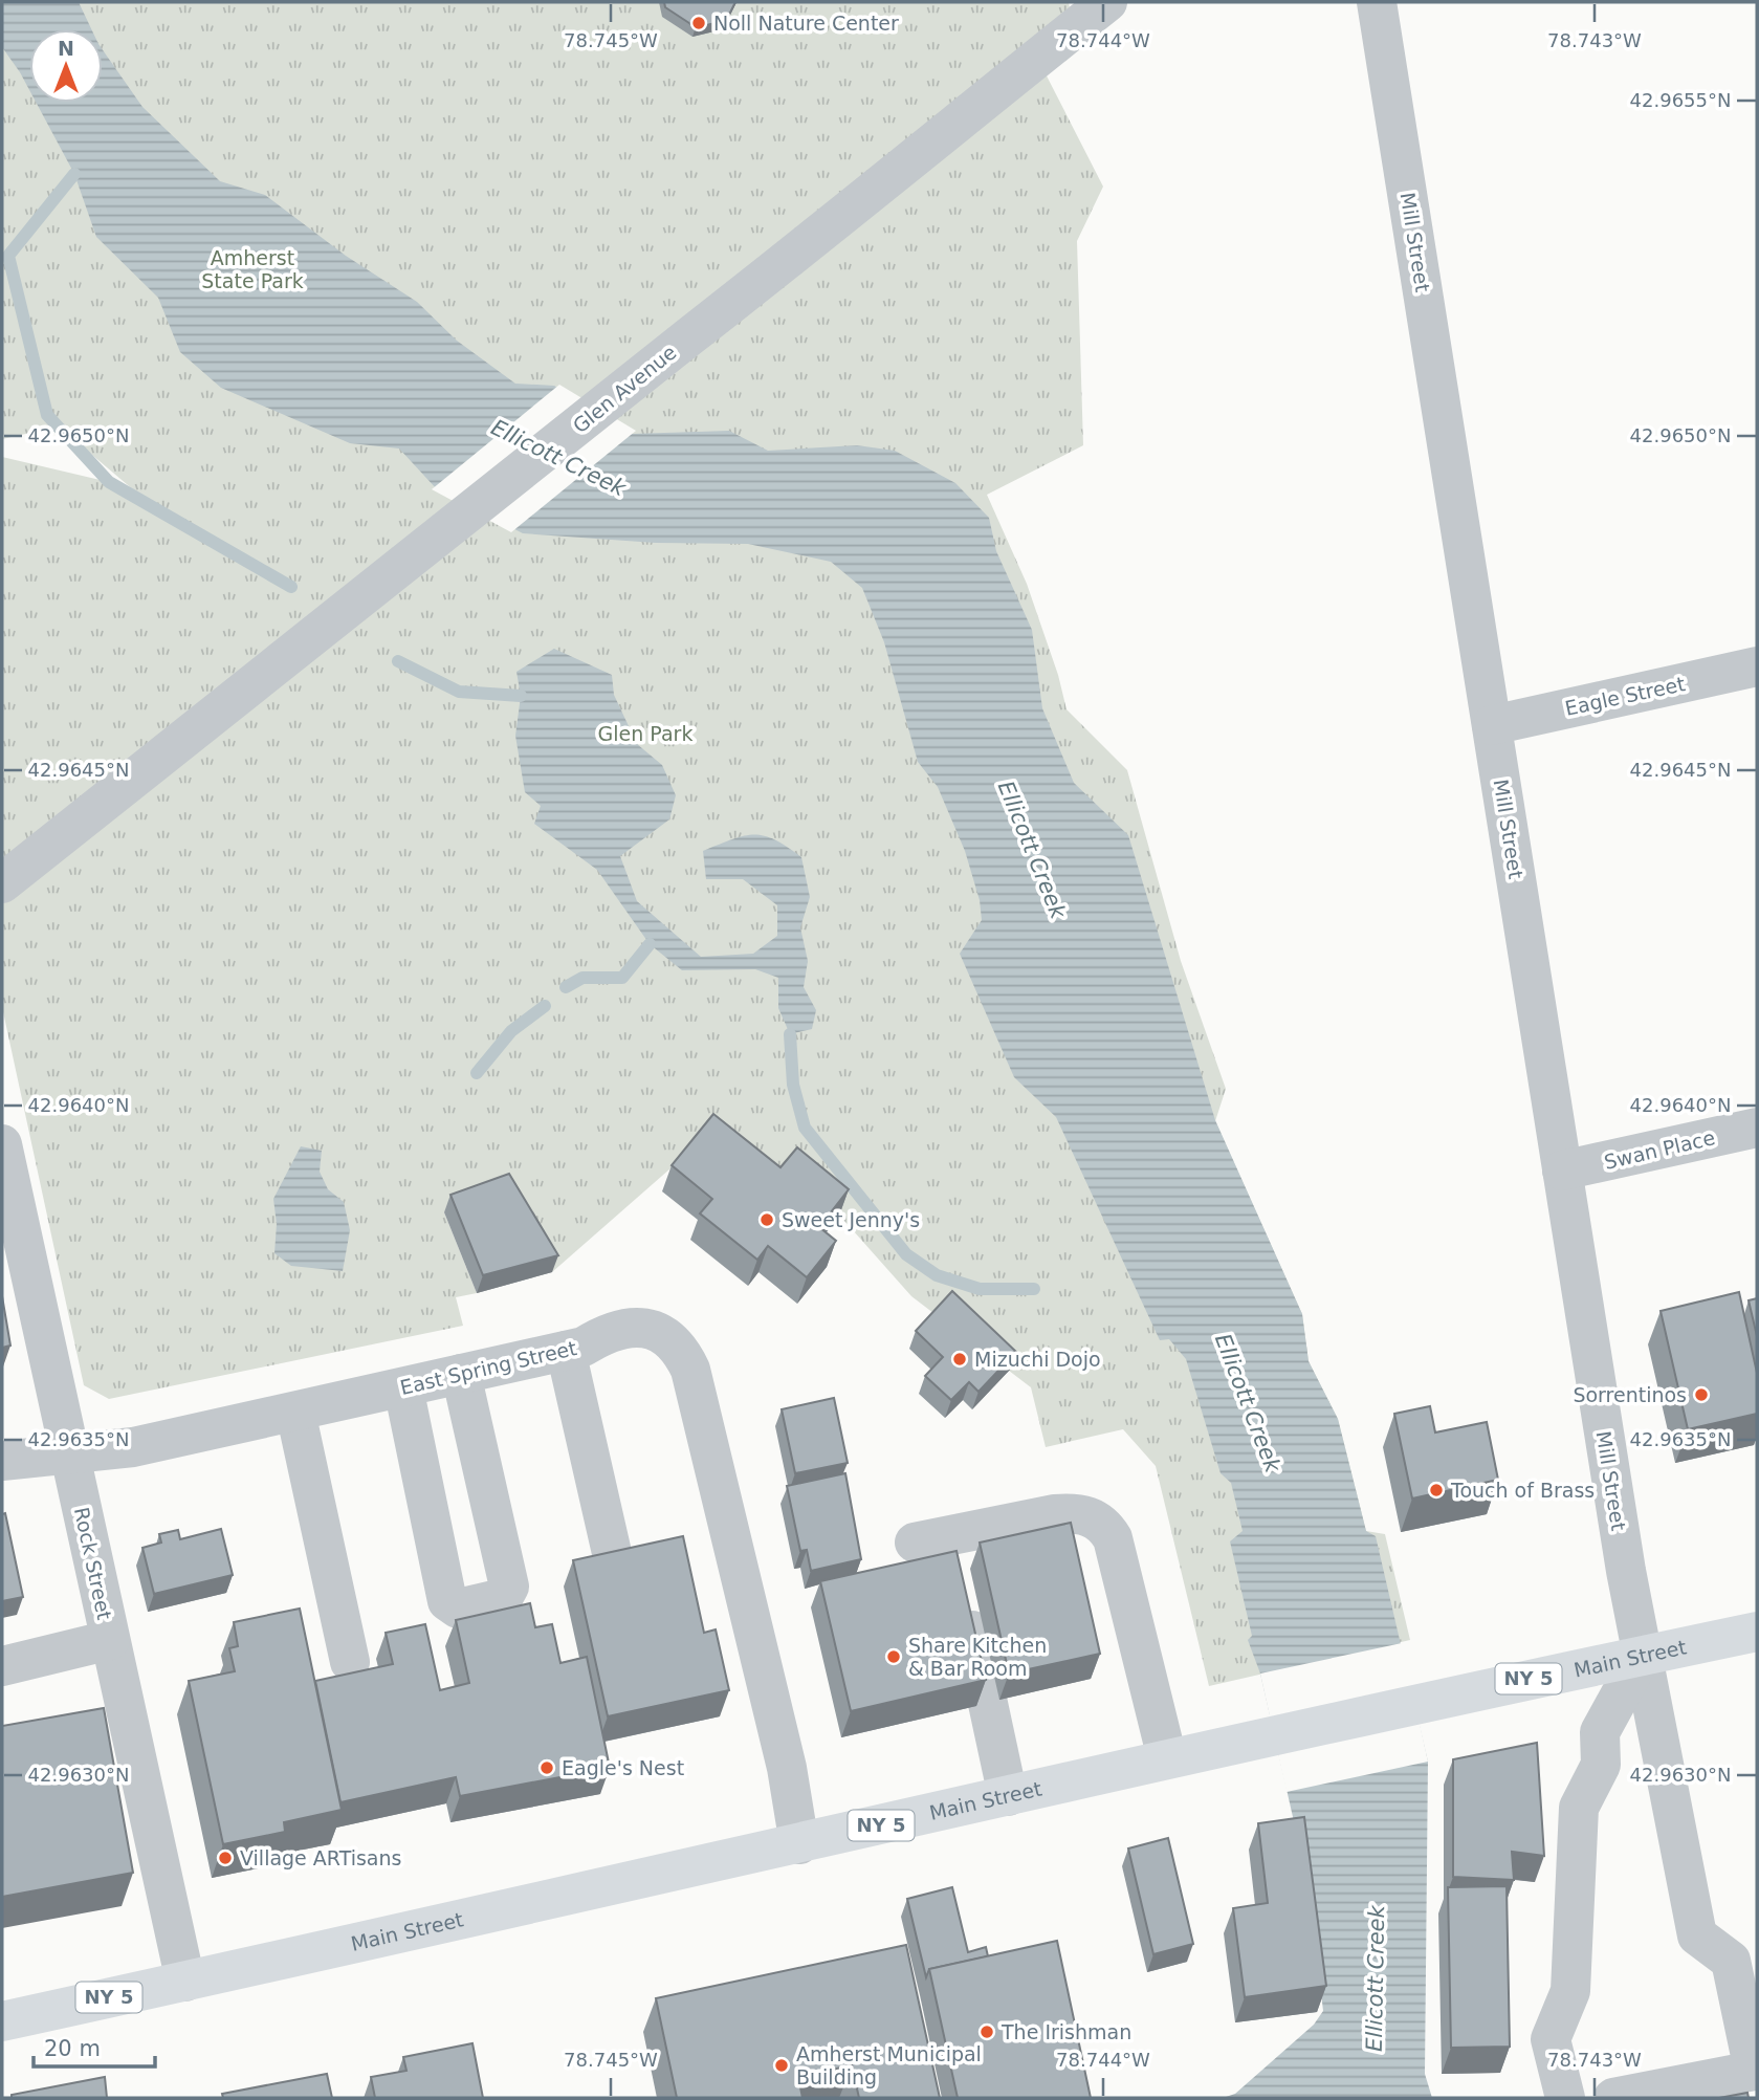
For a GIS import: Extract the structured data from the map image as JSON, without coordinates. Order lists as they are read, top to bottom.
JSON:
{
  "streets": {
    "main road": ["Main Street", "NY 5"],
    "street": [
      "Mill Street",
      "Glen Avenue",
      "Eagle Street",
      "Swan Place",
      "East Spring Street",
      "Rock Street"
    ]
  },
  "crossings": [
    ["Mill Street", "Eagle Street"],
    ["Mill Street", "Swan Place"],
    ["Mill Street", "Main Street"],
    ["East Spring Street", "Rock Street"],
    ["East Spring Street", "Main Street"],
    ["Rock Street", "Main Street"]
  ],
  "water": ["Ellicott Creek"],
  "parks": ["Amherst State Park", "Glen Park"],
  "places": [
    "Noll Nature Center",
    "Sweet Jenny's",
    "Mizuchi Dojo",
    "Sorrentinos",
    "Touch of Brass",
    "Share Kitchen & Bar Room",
    "Eagle's Nest",
    "Village ARTisans",
    "The Irishman",
    "Amherst Municipal Building"
  ],
  "scale_bar": "20 m",
  "north": "top",
  "coordinates": [
    "78.745°W",
    "78.744°W",
    "78.743°W",
    "42.9655°N",
    "42.9650°N",
    "42.9645°N",
    "42.9640°N",
    "42.9635°N",
    "42.9630°N"
  ]
}
